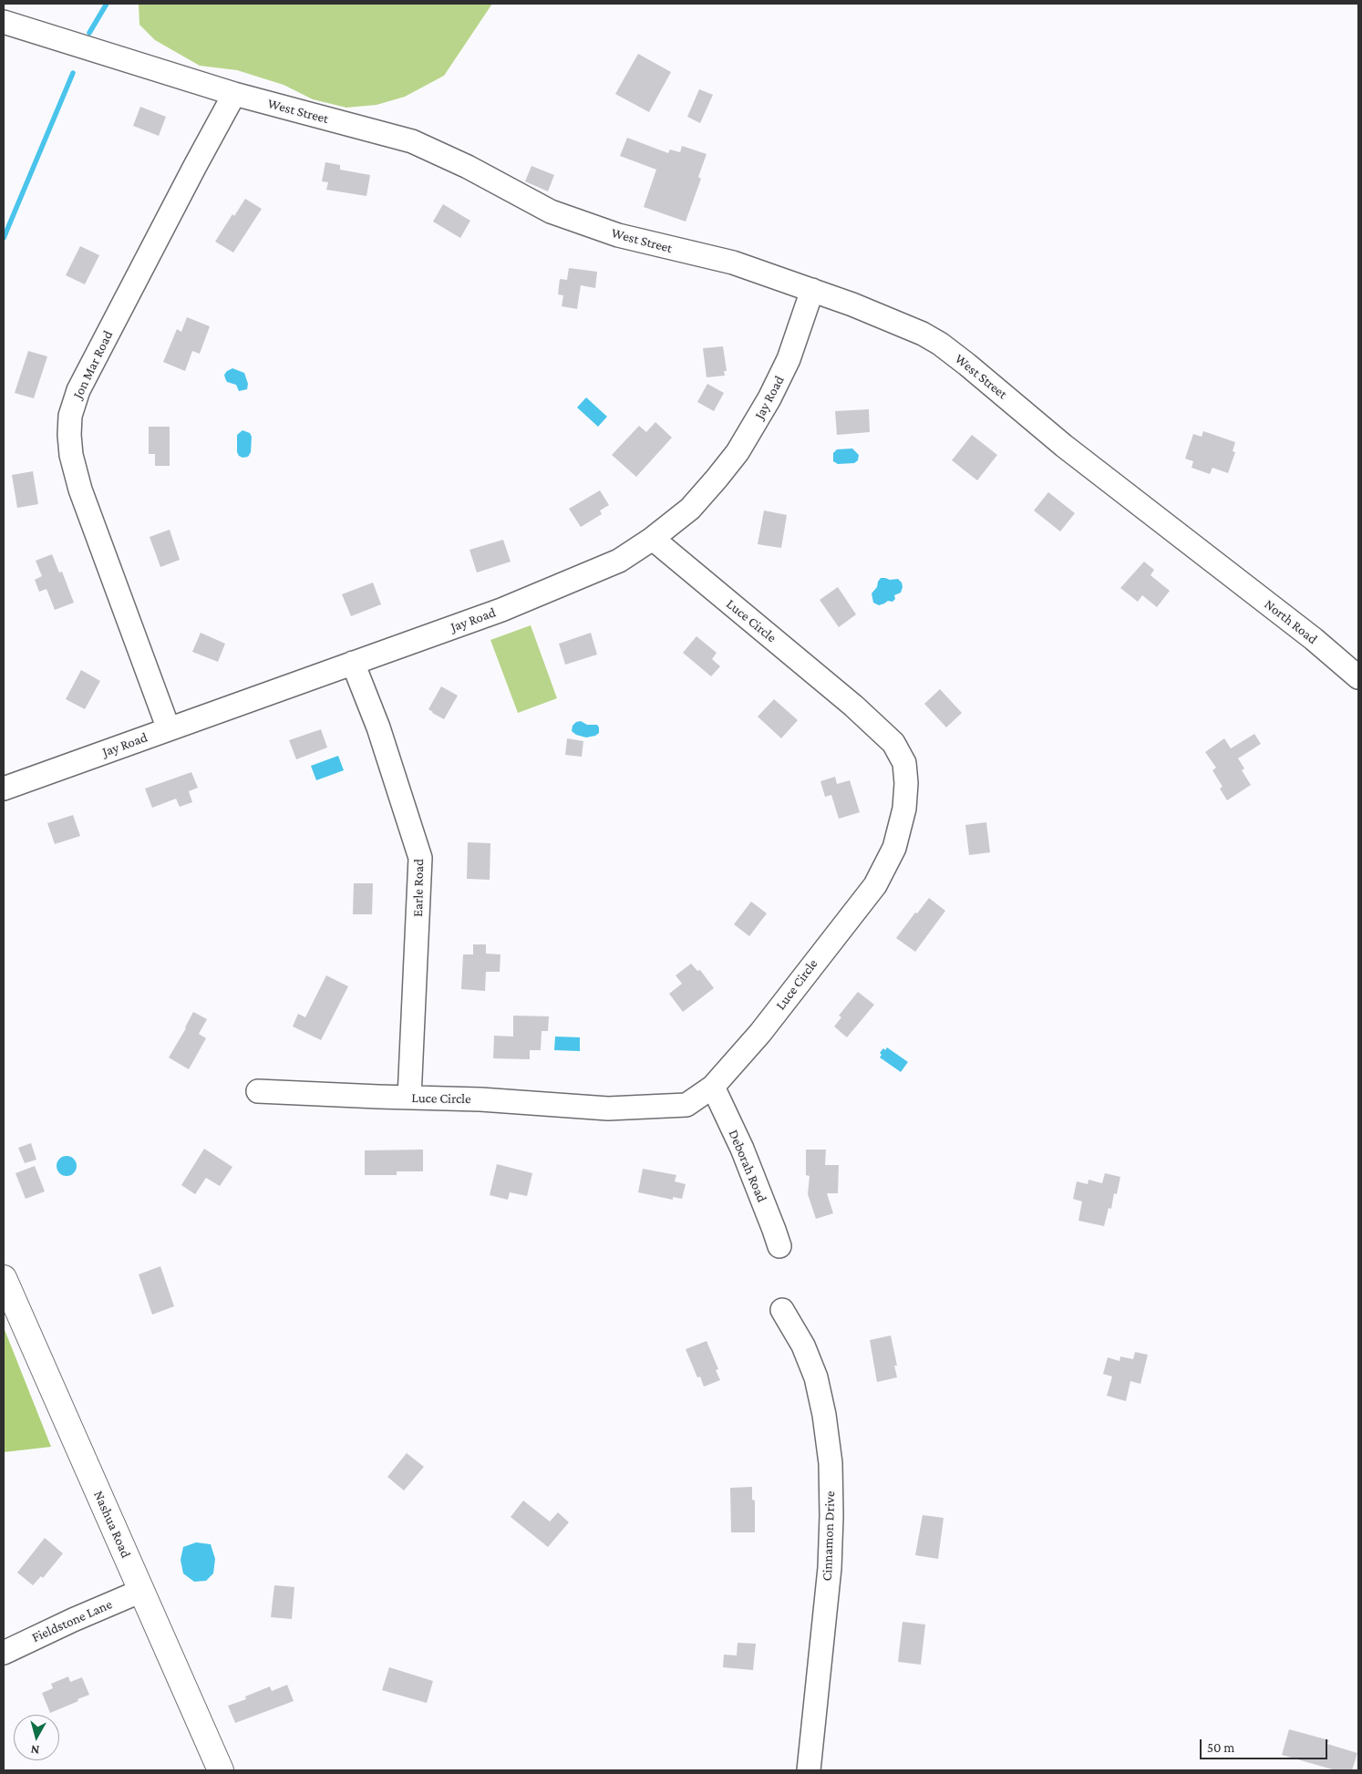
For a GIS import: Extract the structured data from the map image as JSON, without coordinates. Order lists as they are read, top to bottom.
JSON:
{
  "streets": {
    "main road": ["Nashua Road"],
    "street": [
      "West Street",
      "Jon Mar Road",
      "Jay Road",
      "Luce Circle",
      "North Road",
      "Earle Road",
      "Deborah Road",
      "Cinnamon Drive",
      "Fieldstone Lane"
    ]
  },
  "crossings": [
    ["West Street", "Jon Mar Road"],
    ["West Street", "Jay Road"],
    ["West Street", "North Road"],
    ["Jon Mar Road", "Jay Road"],
    ["Jay Road", "Luce Circle"],
    ["Jay Road", "Earle Road"],
    ["Luce Circle", "Earle Road"],
    ["Luce Circle", "Deborah Road"],
    ["Nashua Road", "Fieldstone Lane"]
  ],
  "scale_bar": "50 m",
  "north": "bottom"
}
